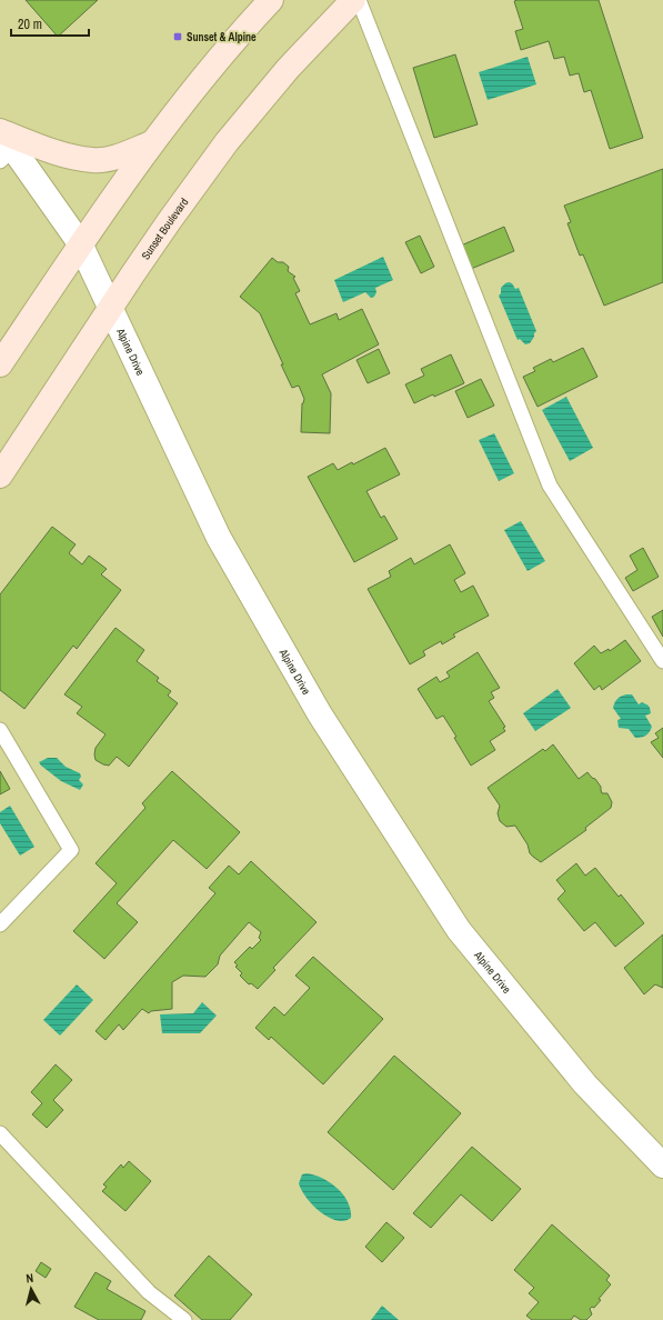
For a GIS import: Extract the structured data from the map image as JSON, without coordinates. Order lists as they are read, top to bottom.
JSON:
{
  "streets": {
    "main road": ["Sunset Boulevard"],
    "street": ["Alpine Drive"]
  },
  "crossings": [
    ["Sunset Boulevard", "Alpine Drive"]
  ],
  "places": {
    "transit": ["Sunset & Alpine"]
  },
  "scale_bar": "20 m",
  "north": "top"
}
